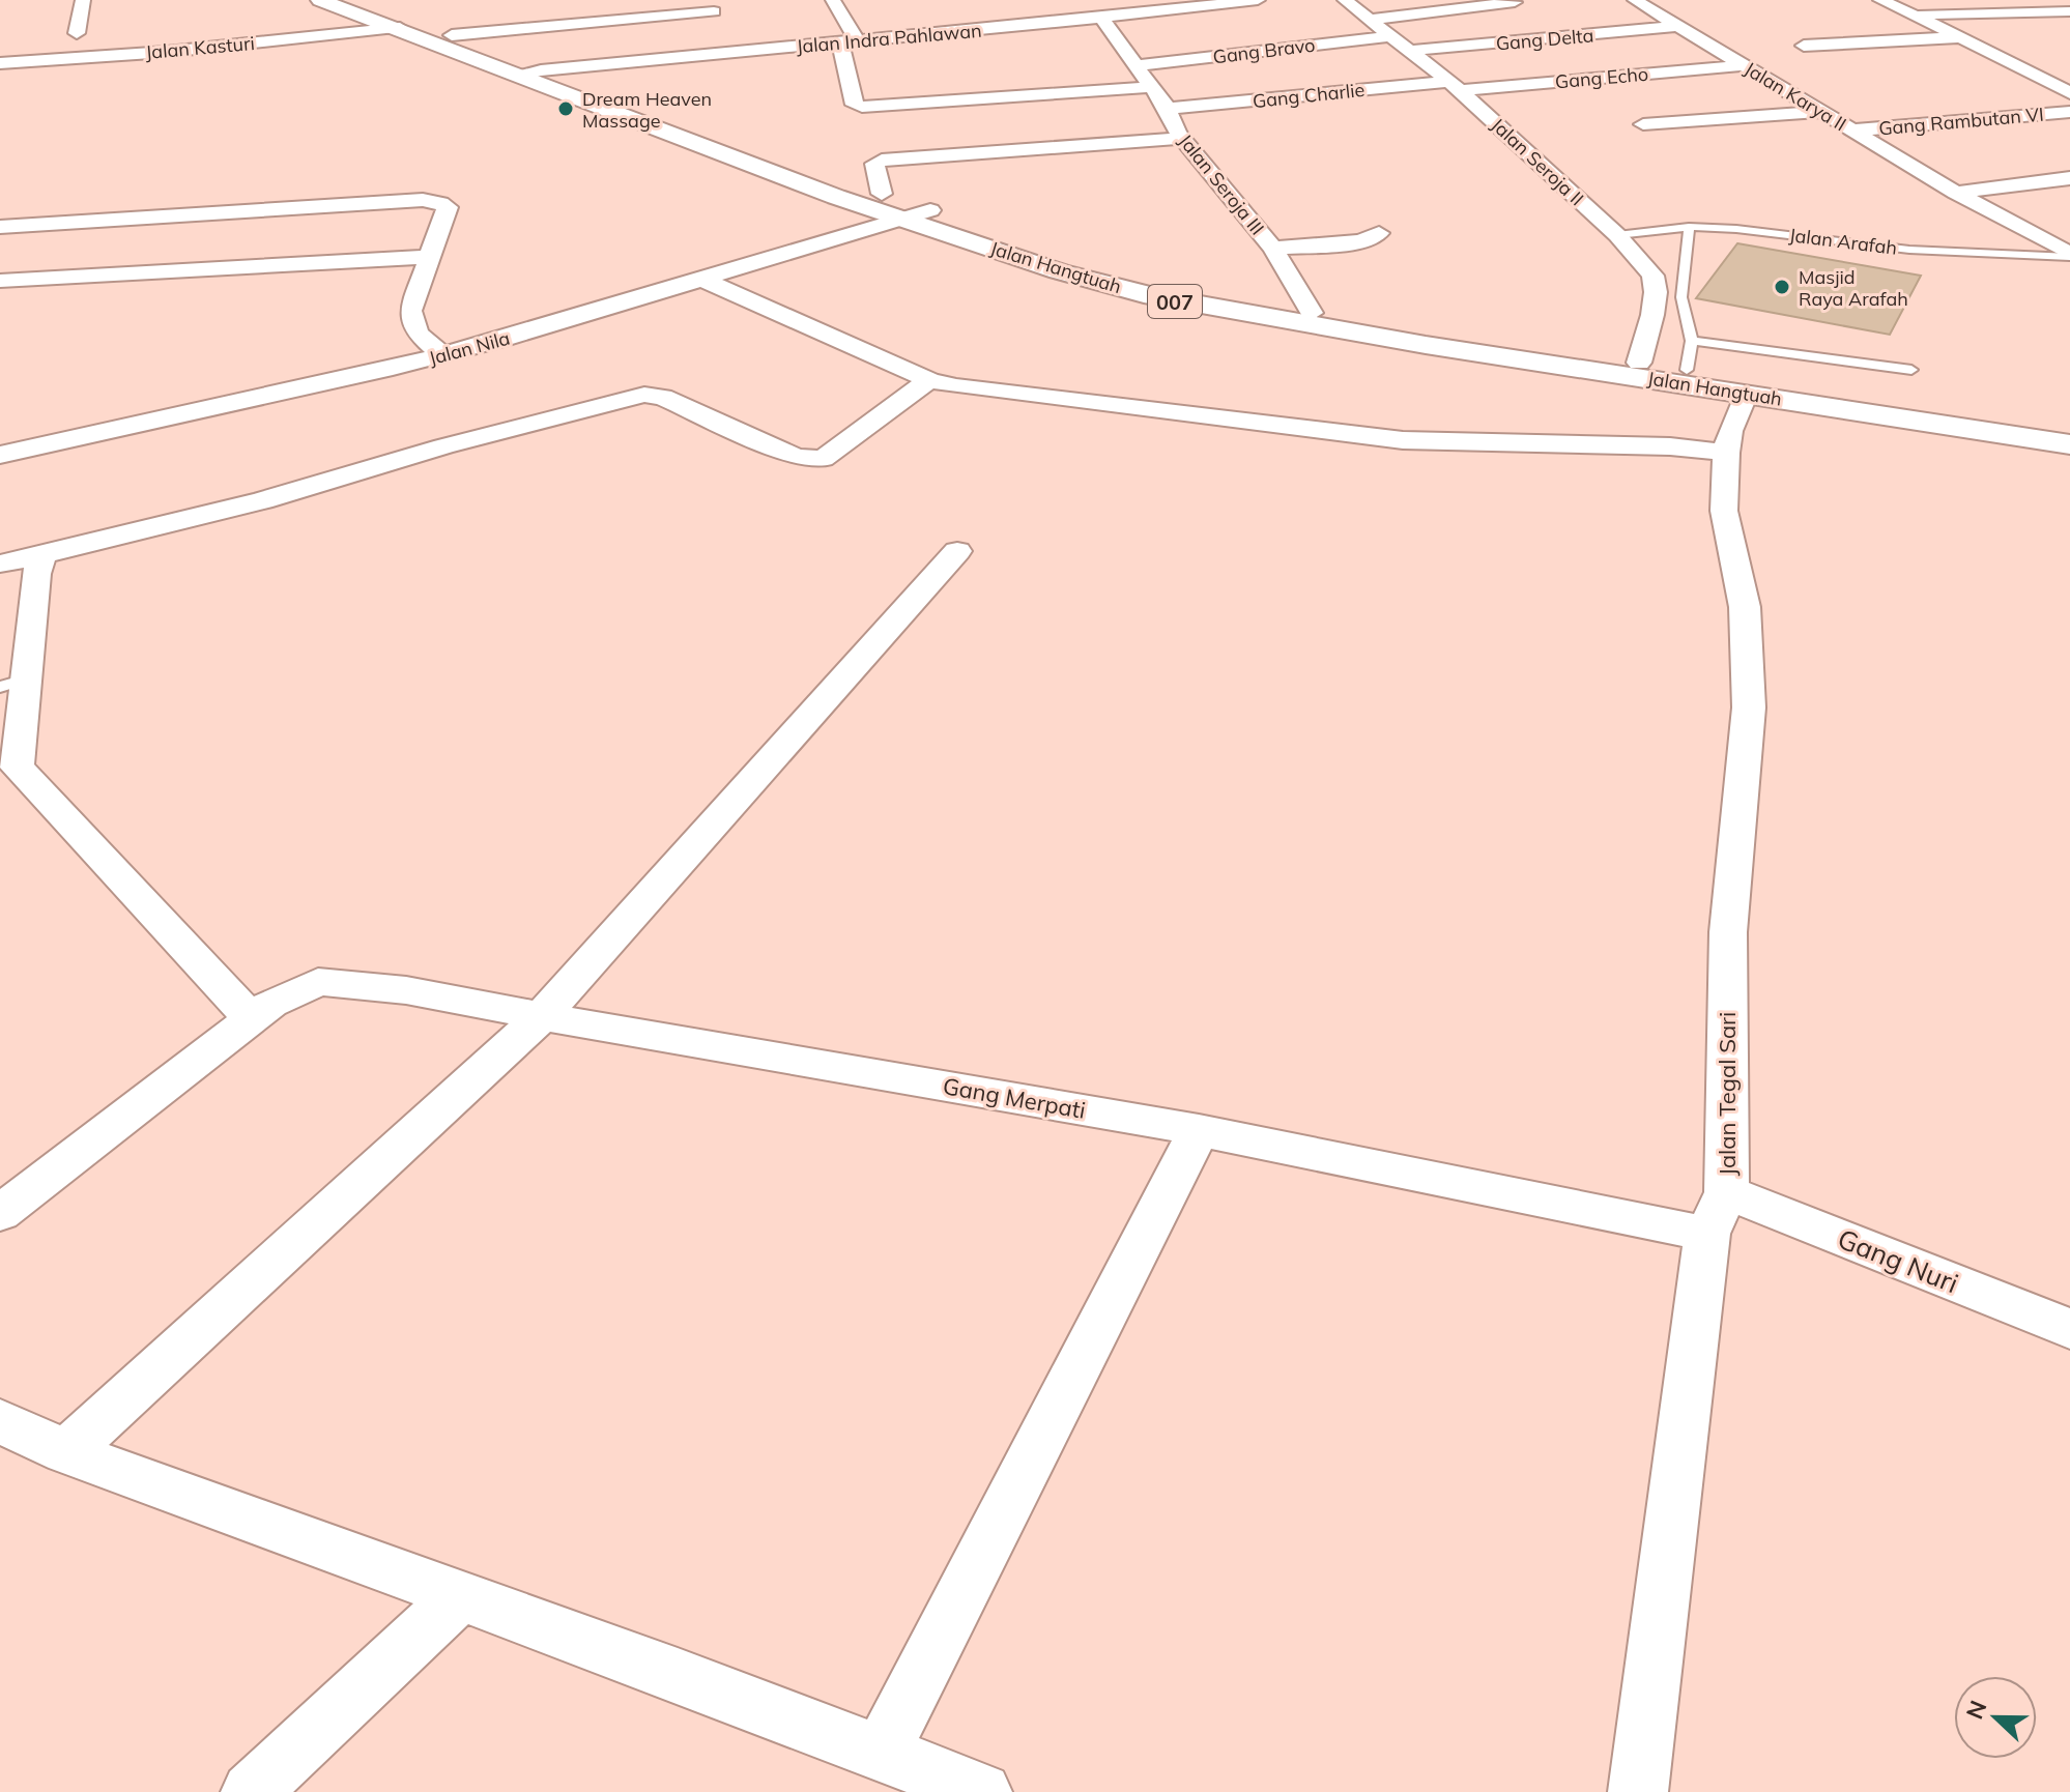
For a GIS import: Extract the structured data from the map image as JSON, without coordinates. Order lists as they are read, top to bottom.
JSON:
{
  "streets": {
    "highway": ["Jalan Hangtuah", "007"],
    "street": [
      "Jalan Indra Pahlawan",
      "Gang Delta",
      "Jalan Kasturi",
      "Gang Bravo",
      "Gang Echo",
      "Gang Charlie",
      "Jalan Karya II",
      "Gang Rambutan VI",
      "Jalan Seroja II",
      "Jalan Seroja III",
      "Jalan Nila",
      "Jalan Tegal Sari",
      "Gang Merpati",
      "Gang Nuri"
    ],
    "lane": ["Jalan Arafah"]
  },
  "crossings": [
    ["Jalan Indra Pahlawan", "Jalan Seroja III"],
    ["Jalan Indra Pahlawan", "Jalan Hangtuah"],
    ["Gang Delta", "Jalan Karya II"],
    ["Gang Delta", "Jalan Seroja II"],
    ["Jalan Kasturi", "Jalan Hangtuah"],
    ["Gang Bravo", "Jalan Seroja II"],
    ["Gang Bravo", "Jalan Seroja III"],
    ["Gang Echo", "Gang Charlie"],
    ["Gang Echo", "Jalan Karya II"],
    ["Gang Echo", "Jalan Seroja II"],
    ["Gang Charlie", "Jalan Seroja II"],
    ["Gang Charlie", "Jalan Seroja III"],
    ["Jalan Karya II", "Gang Rambutan VI"],
    ["Jalan Karya II", "Jalan Arafah"],
    ["Jalan Seroja II", "Jalan Arafah"],
    ["Jalan Seroja II", "Jalan Hangtuah"],
    ["Jalan Seroja III", "Jalan Hangtuah"],
    ["Jalan Hangtuah", "Jalan Nila"],
    ["Jalan Hangtuah", "Jalan Tegal Sari"],
    ["Jalan Tegal Sari", "Gang Merpati"],
    ["Jalan Tegal Sari", "Gang Nuri"]
  ],
  "places": ["Dream Heaven Massage", "Masjid Raya Arafah"],
  "north": "left"
}
